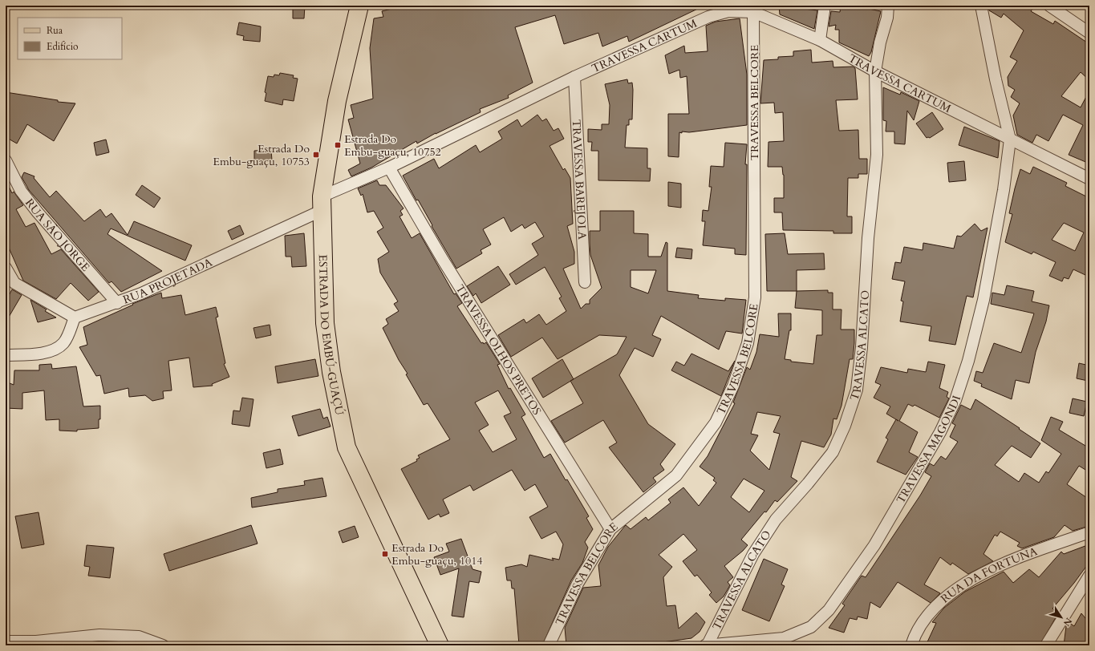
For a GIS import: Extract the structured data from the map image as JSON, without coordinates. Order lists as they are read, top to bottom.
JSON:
{
  "streets": {
    "main road": ["ESTRADA DO EMBÚ-GUAÇÚ"],
    "street": [
      "TRAVESSA CARTUM",
      "TRAVESSA BELCORE",
      "TRAVESSA BAREJOLA",
      "RUA SÃO JORGE",
      "RUA PROJETADA",
      "TRAVESSA ALCATO",
      "TRAVESSA OLHOS PRETOS",
      "TRAVESSA MAGONDI",
      "RUA DA FORTUNA"
    ]
  },
  "crossings": [
    ["TRAVESSA CARTUM", "TRAVESSA BELCORE"],
    ["TRAVESSA CARTUM", "TRAVESSA BAREJOLA"],
    ["TRAVESSA CARTUM", "RUA PROJETADA"],
    ["TRAVESSA CARTUM", "ESTRADA DO EMBÚ-GUAÇÚ"],
    ["TRAVESSA CARTUM", "TRAVESSA ALCATO"],
    ["TRAVESSA CARTUM", "TRAVESSA OLHOS PRETOS"],
    ["TRAVESSA CARTUM", "TRAVESSA MAGONDI"],
    ["TRAVESSA BELCORE", "TRAVESSA OLHOS PRETOS"],
    ["RUA SÃO JORGE", "RUA PROJETADA"],
    ["RUA PROJETADA", "ESTRADA DO EMBÚ-GUAÇÚ"],
    ["TRAVESSA ALCATO", "TRAVESSA MAGONDI"]
  ],
  "places": {
    "transit": ["Estrada Do Embu-guaçu, 10752", "Estrada Do Embu-guaçu, 10753", "Estrada Do Embu-guaçu, 1014"]
  },
  "legend": ["Rua", "Edifício"],
  "north": "bottom right"
}
